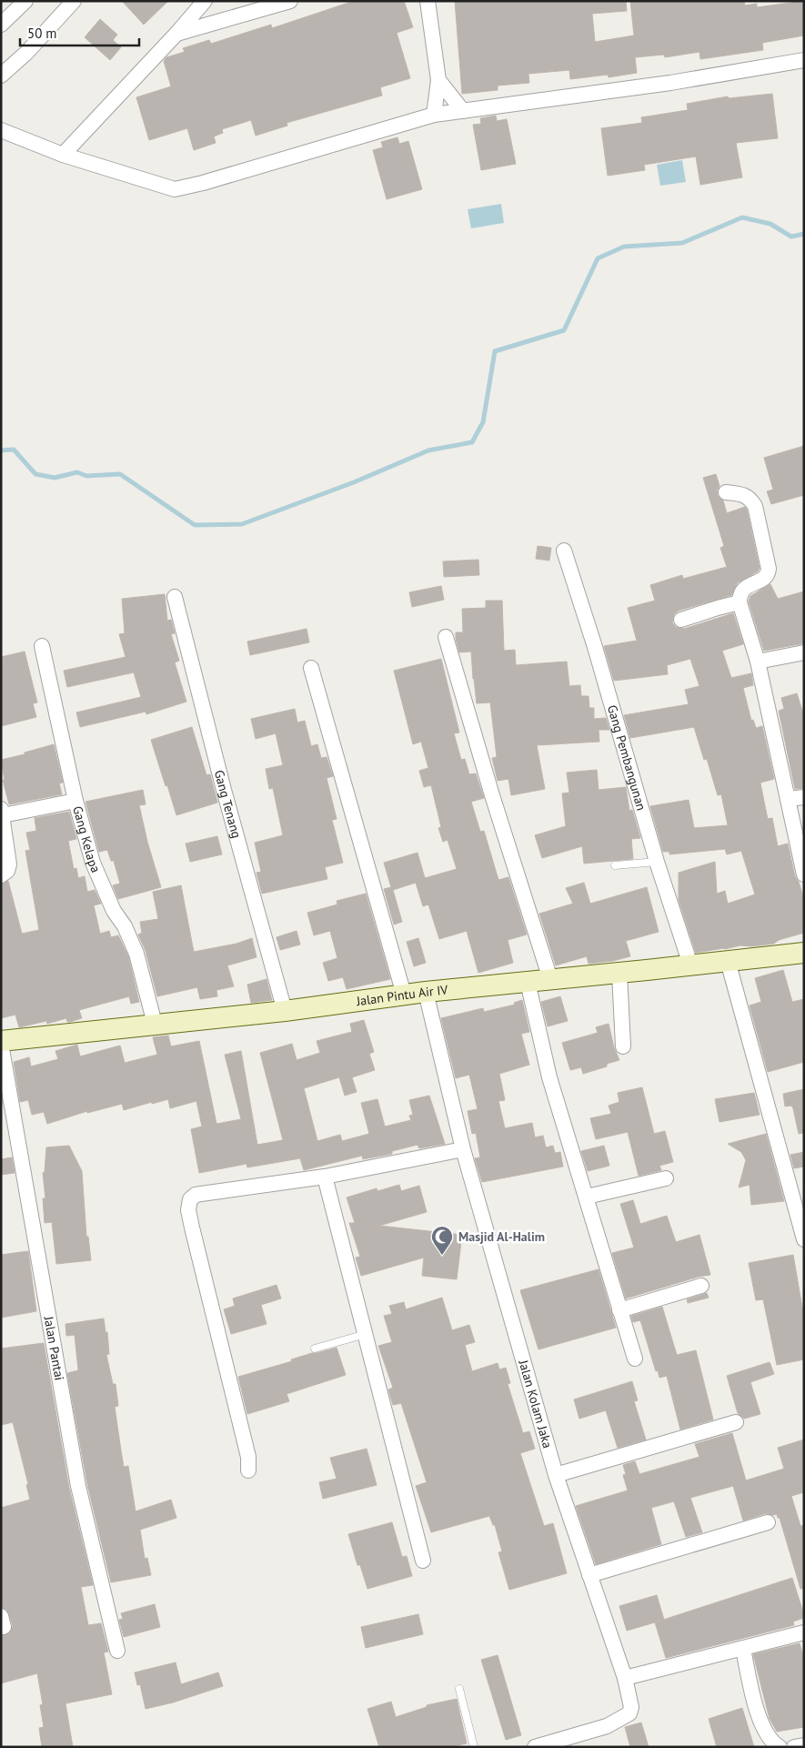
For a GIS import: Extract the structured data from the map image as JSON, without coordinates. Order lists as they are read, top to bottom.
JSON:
{
  "streets": {
    "main road": ["Jalan Pintu Air IV"],
    "street": [
      "Gang Pembangunan",
      "Gang Tenang",
      "Gang Kelapa",
      "Jalan Pantai",
      "Jalan Kolam Jaka"
    ]
  },
  "crossings": [
    ["Gang Pembangunan", "Jalan Pintu Air IV"],
    ["Gang Tenang", "Jalan Pintu Air IV"],
    ["Gang Kelapa", "Jalan Pintu Air IV"],
    ["Jalan Pintu Air IV", "Jalan Pantai"],
    ["Jalan Pintu Air IV", "Jalan Kolam Jaka"]
  ],
  "places": {
    "mosque": ["Masjid Al-Halim"]
  },
  "scale_bar": "50 m"
}
